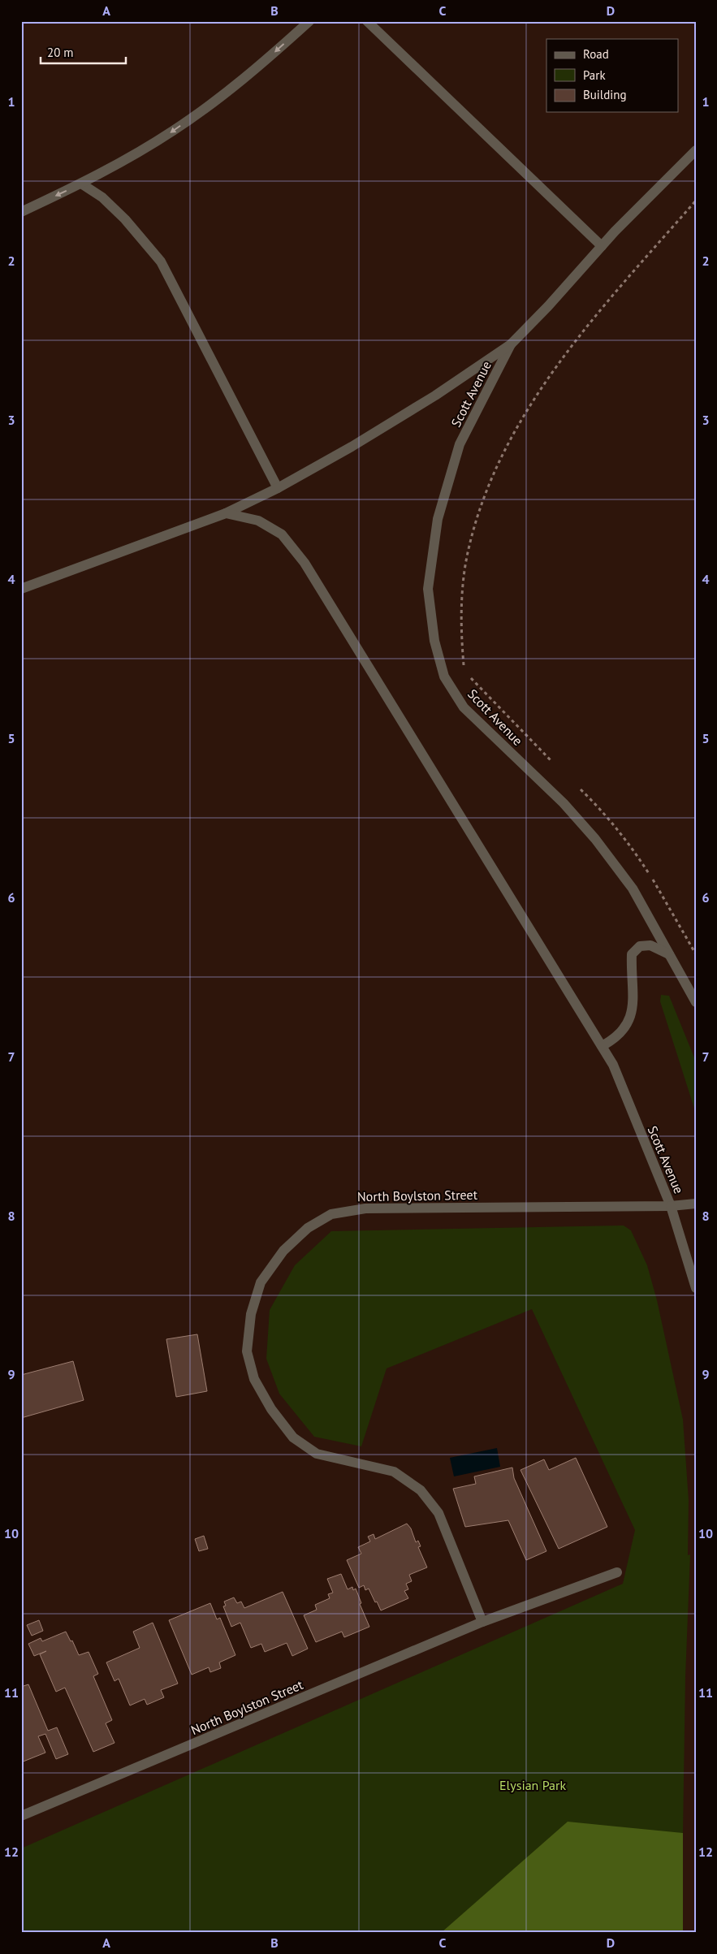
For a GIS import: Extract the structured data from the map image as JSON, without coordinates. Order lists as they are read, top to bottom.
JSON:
{
  "streets": {
    "street": ["Scott Avenue", "North Boylston Street"]
  },
  "crossings": [
    ["Scott Avenue", "North Boylston Street"]
  ],
  "parks": ["Elysian Park"],
  "legend": ["Road", "Park", "Building"],
  "scale_bar": "20 m",
  "grid": {
    "columns": [
      "A",
      "B",
      "C",
      "D"
    ],
    "rows": [
      "1",
      "2",
      "3",
      "4",
      "5",
      "6",
      "7",
      "8",
      "9",
      "10",
      "11",
      "12"
    ]
  }
}
